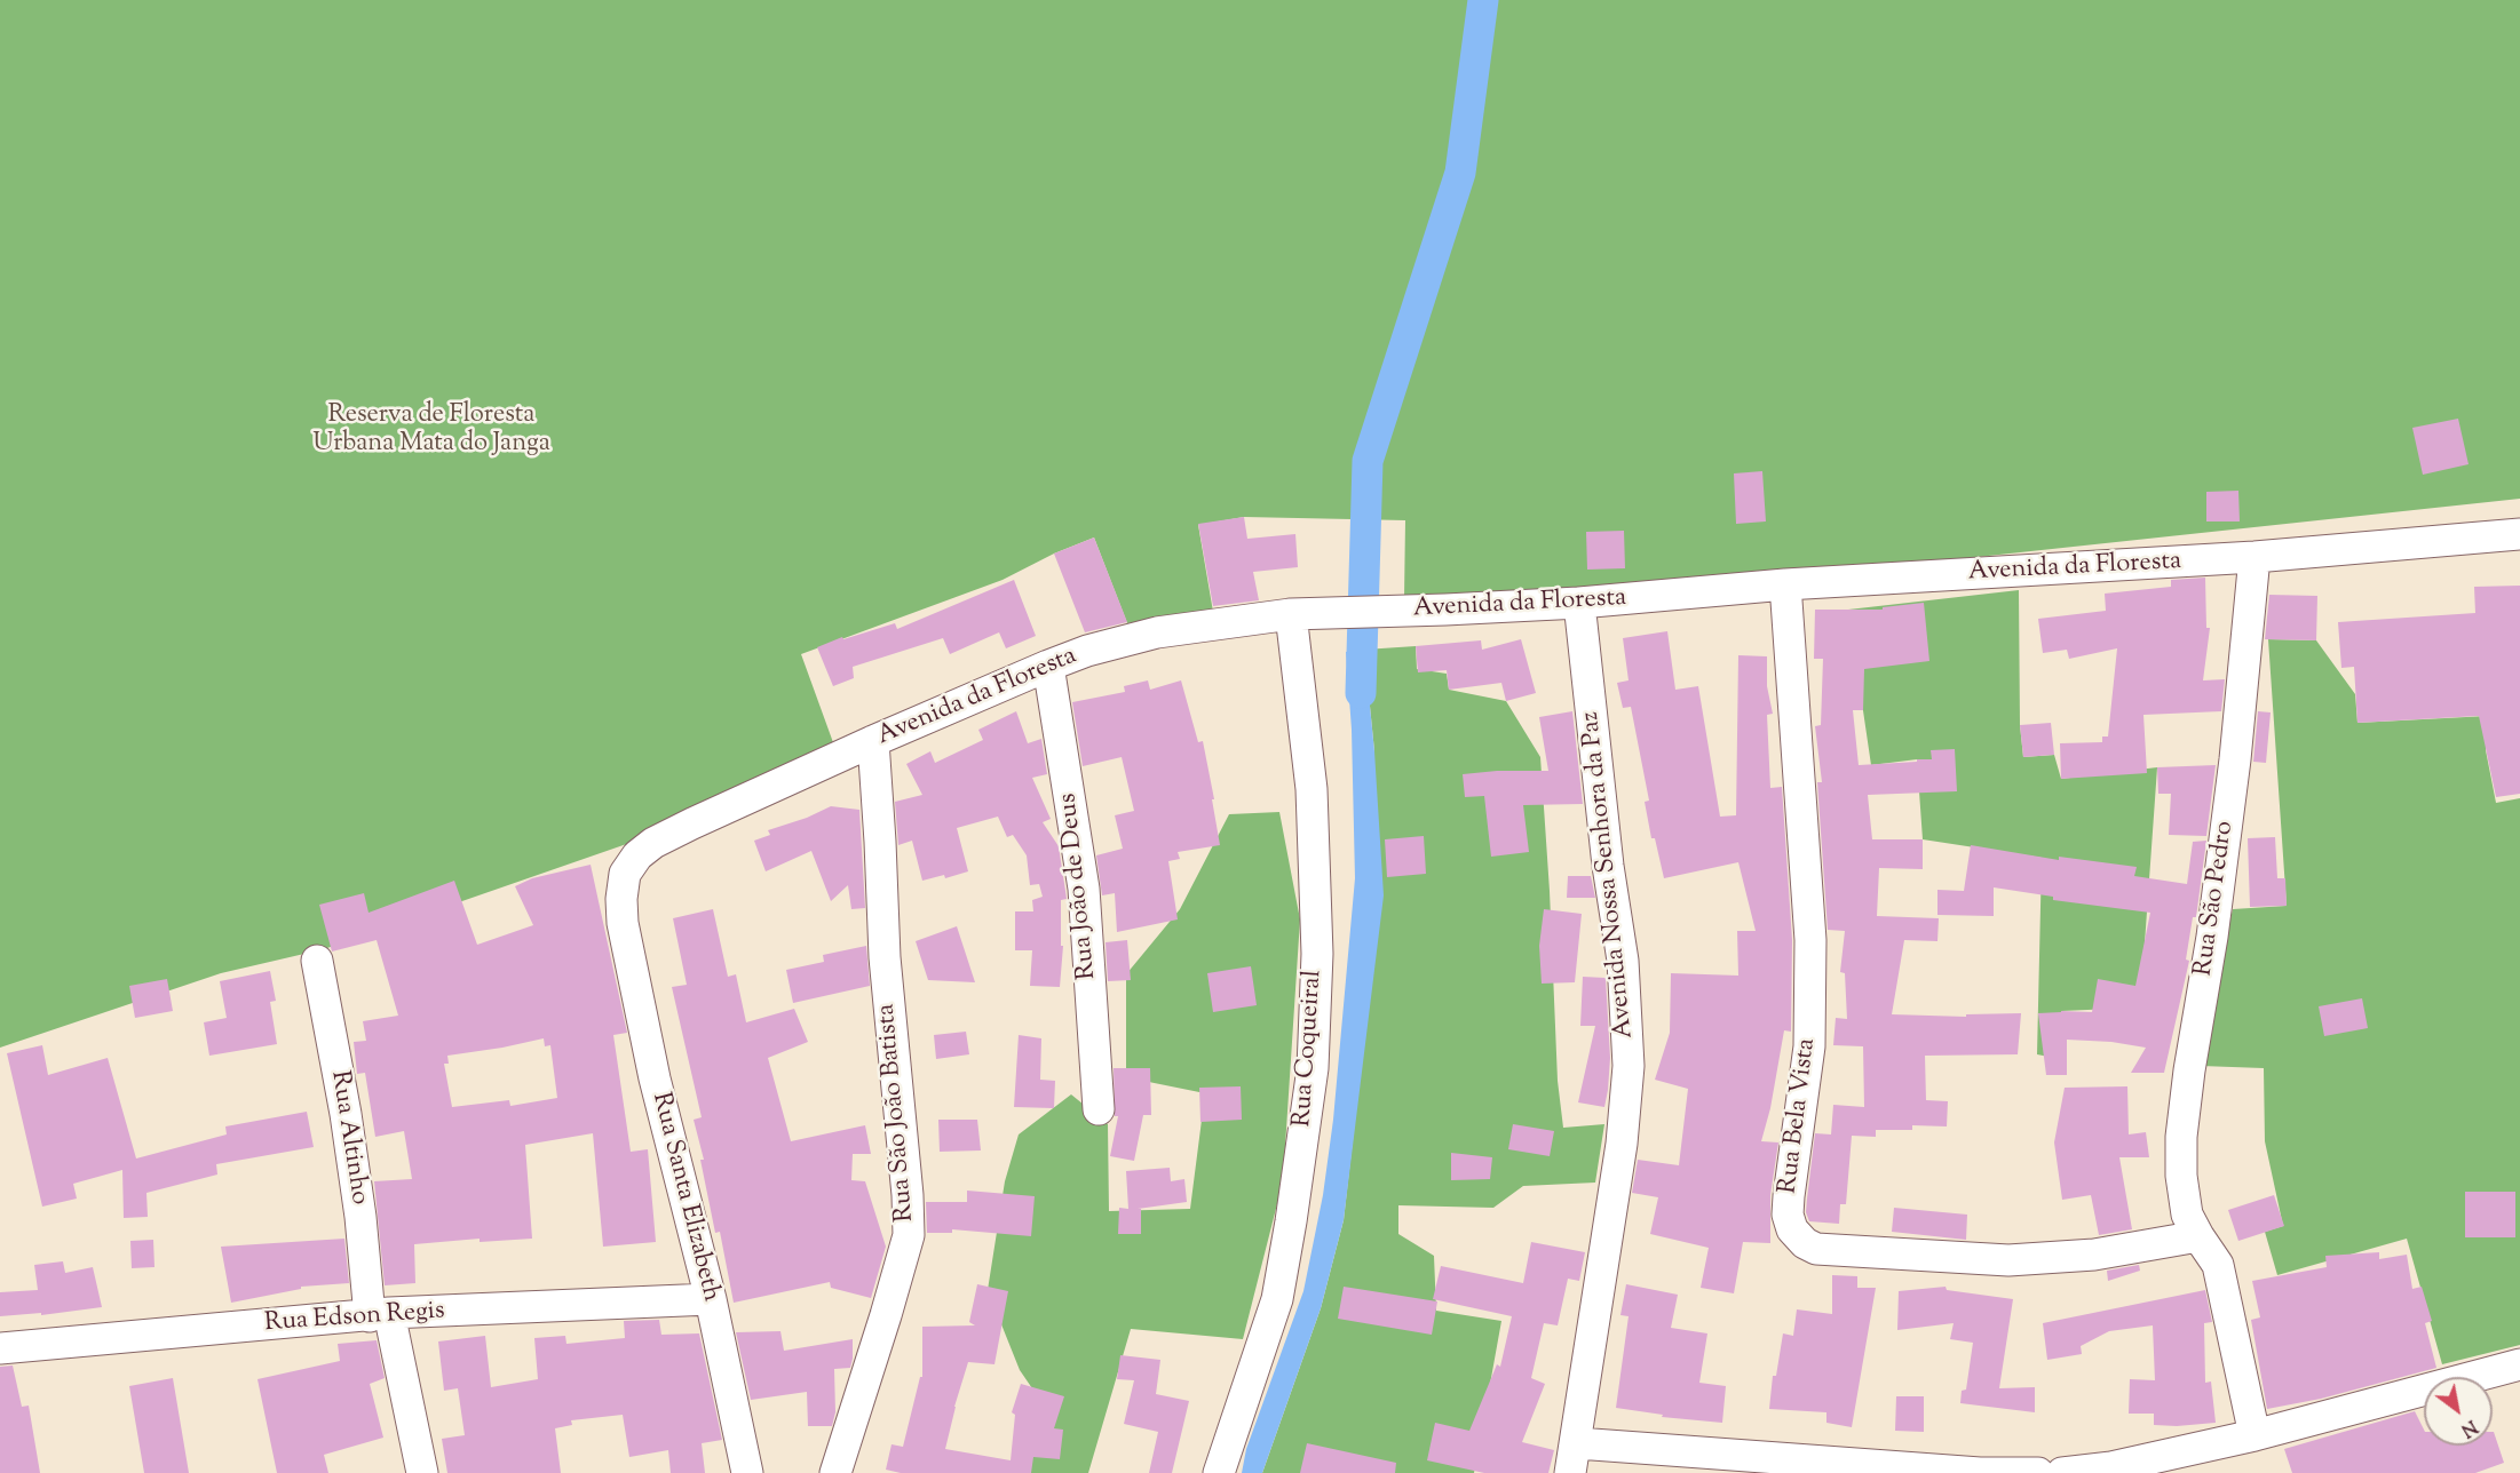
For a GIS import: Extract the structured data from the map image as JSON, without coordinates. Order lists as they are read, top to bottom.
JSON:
{
  "streets": {
    "street": [
      "Avenida da Floresta",
      "Avenida Nossa Senhora da Paz",
      "Rua João de Deus",
      "Rua São Pedro",
      "Rua Coqueiral",
      "Rua São João Batista",
      "Rua Bela Vista",
      "Rua Altinho",
      "Rua Santa Elizabeth",
      "Rua Edson Regis"
    ]
  },
  "crossings": [
    ["Avenida da Floresta", "Avenida Nossa Senhora da Paz"],
    ["Avenida da Floresta", "Rua João de Deus"],
    ["Avenida da Floresta", "Rua São Pedro"],
    ["Avenida da Floresta", "Rua Coqueiral"],
    ["Avenida da Floresta", "Rua São João Batista"],
    ["Avenida da Floresta", "Rua Bela Vista"],
    ["Avenida da Floresta", "Rua Santa Elizabeth"],
    ["Rua São Pedro", "Rua Bela Vista"],
    ["Rua Altinho", "Rua Edson Regis"],
    ["Rua Santa Elizabeth", "Rua Edson Regis"]
  ],
  "parks": ["Reserva de Floresta Urbana Mata do Janga"],
  "north": "bottom right"
}
